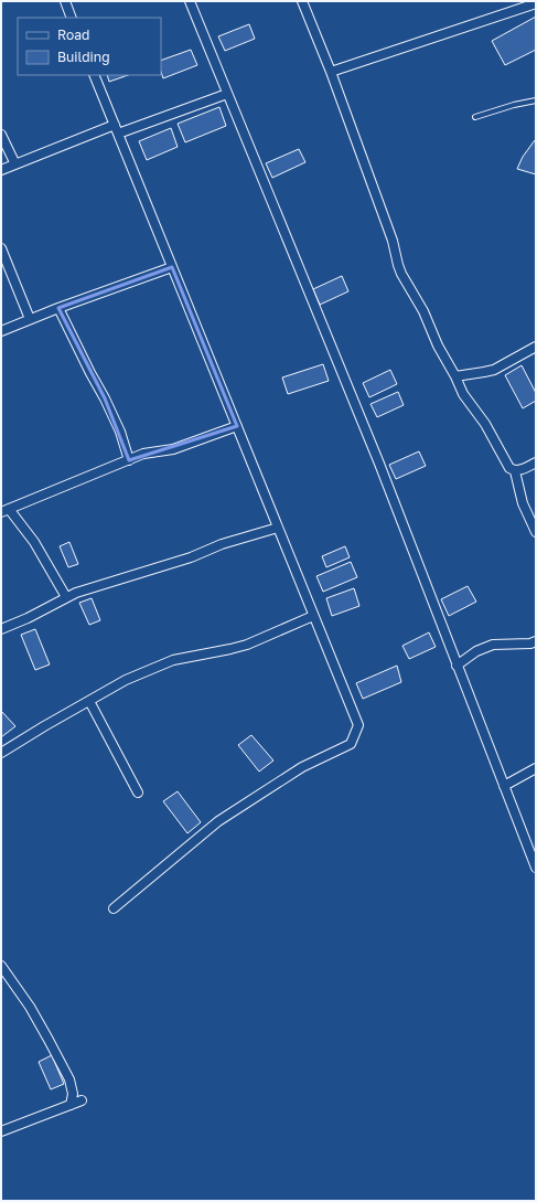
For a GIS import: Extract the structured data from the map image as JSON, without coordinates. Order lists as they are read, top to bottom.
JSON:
{
  "legend": ["Road", "Building"]
}
